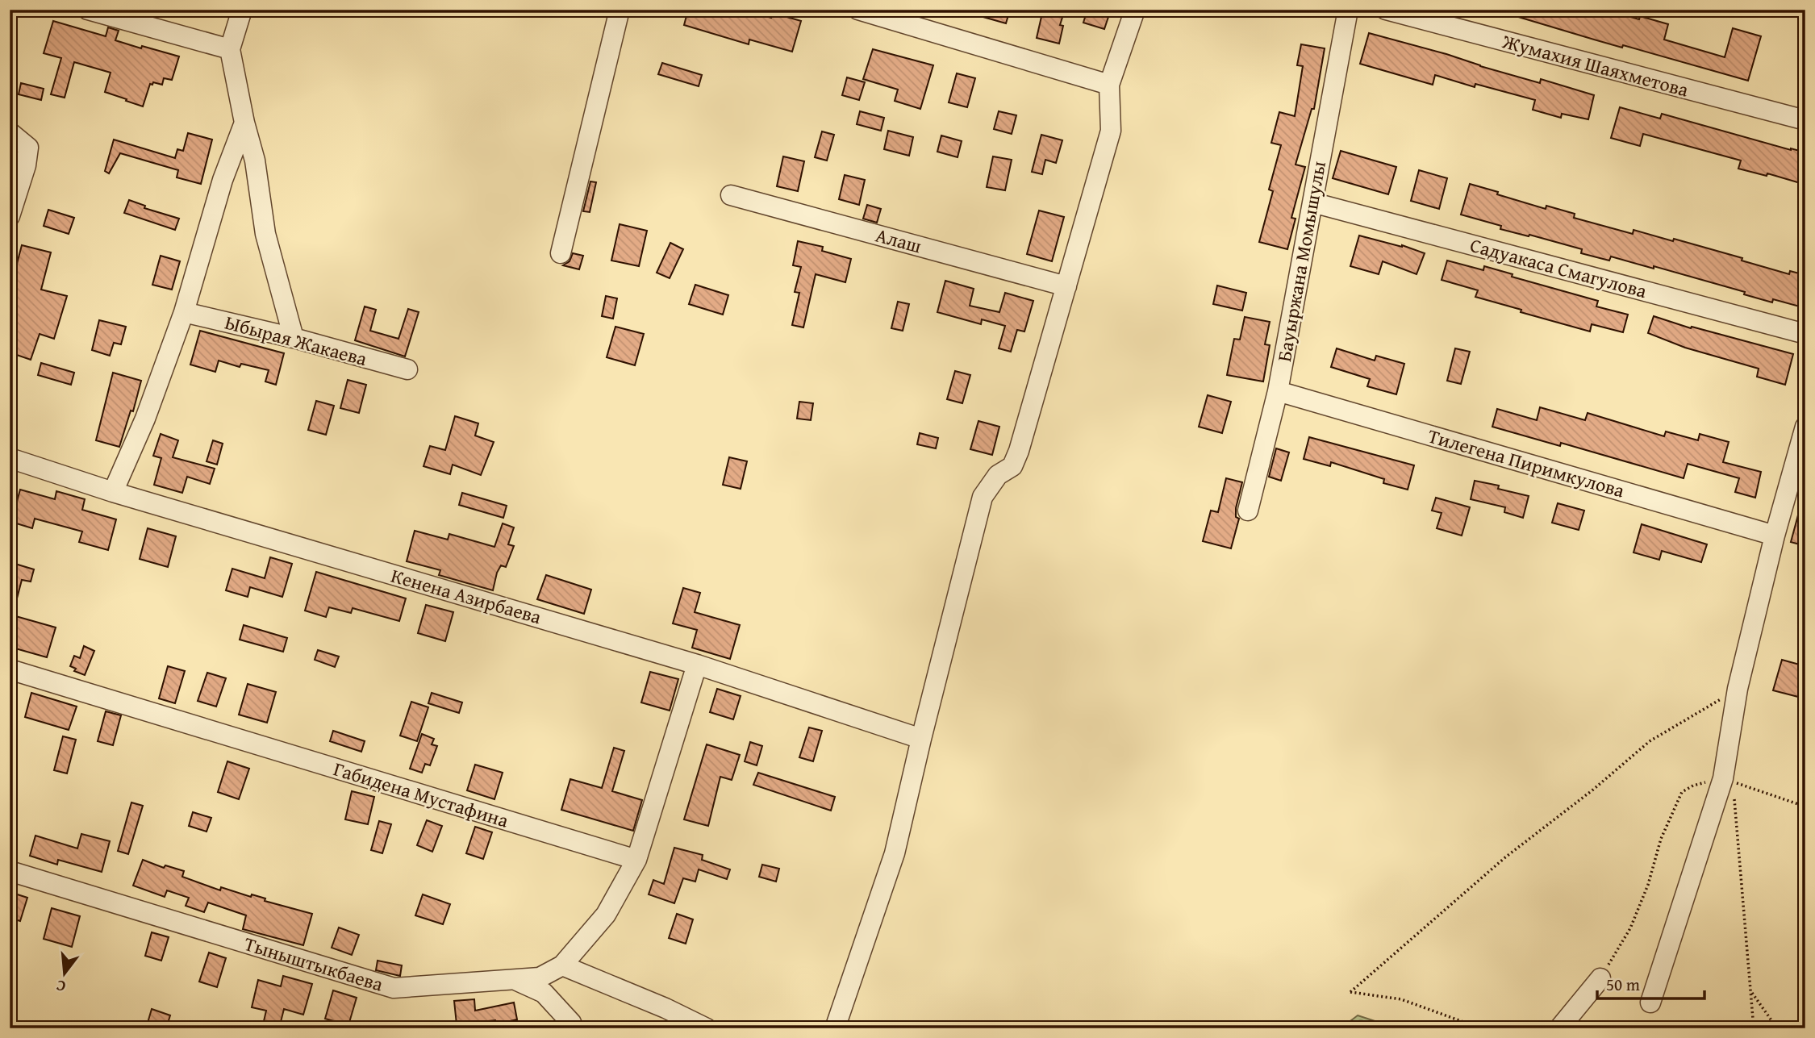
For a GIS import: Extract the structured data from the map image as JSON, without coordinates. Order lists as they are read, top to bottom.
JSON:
{
  "streets": {
    "street": [
      "Жумахия Шаяхметова",
      "Алаш",
      "Бауыржана Момышулы",
      "Садуакаса Смагулова",
      "Ыбырая Жакаева",
      "Тилегена Пиримкулова",
      "Кенена Азирбаева",
      "Габидена Мустафина",
      "Тыныштыкбаева"
    ]
  },
  "crossings": [
    ["Бауыржана Момышулы", "Садуакаса Смагулова"],
    ["Бауыржана Момышулы", "Тилегена Пиримкулова"],
    ["Габидена Мустафина", "Тыныштыкбаева"]
  ],
  "scale_bar": "50 m",
  "north": "bottom"
}
